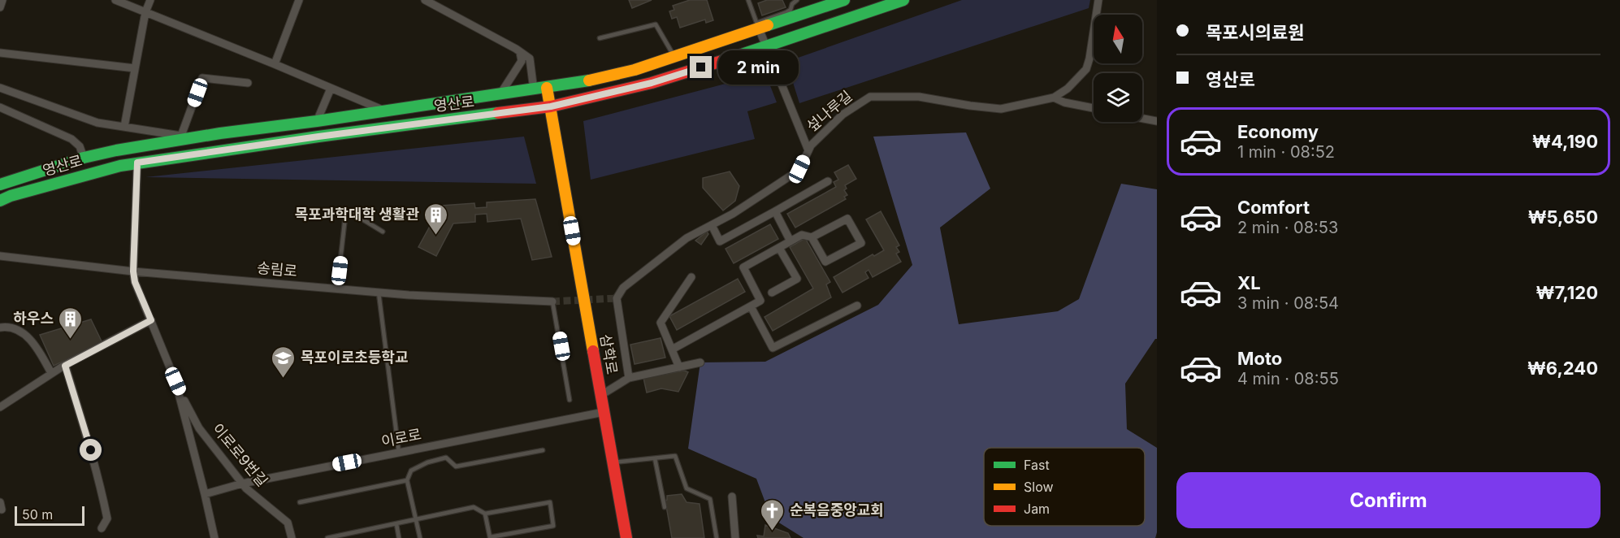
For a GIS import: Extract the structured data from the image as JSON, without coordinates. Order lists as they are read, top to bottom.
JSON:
{
  "streets": {
    "street": [
      "영산로",
      "섶나루길",
      "송림로",
      "삼학로",
      "이로로",
      "이로로9번길"
    ]
  },
  "crossings": [
    ["영산로", "삼학로"],
    ["삼학로", "이로로"],
    ["이로로", "이로로9번길"]
  ],
  "places": {
    "building": ["목포과학대학 생활관", "하우스"],
    "school or university": ["목포이로초등학교"],
    "church": ["순복음중앙교회"]
  },
  "legend": ["Fast", "Slow", "Jam"],
  "scale_bar": "50 m",
  "north": "top",
  "page": {
    "banner": ["목포시의료원", "영산로"],
    "bubble": "2 min",
    "list": [
      {
        "name": "Economy",
        "note": "1 min · 08:52",
        "value": "₩4,190"
      },
      {
        "name": "Comfort",
        "note": "2 min · 08:53",
        "value": "₩5,650"
      },
      {
        "name": "XL",
        "note": "3 min · 08:54",
        "value": "₩7,120"
      },
      {
        "name": "Moto",
        "note": "4 min · 08:55",
        "value": "₩6,240"
      }
    ],
    "buttons": "Confirm",
    "scale": "50 m"
  }
}
